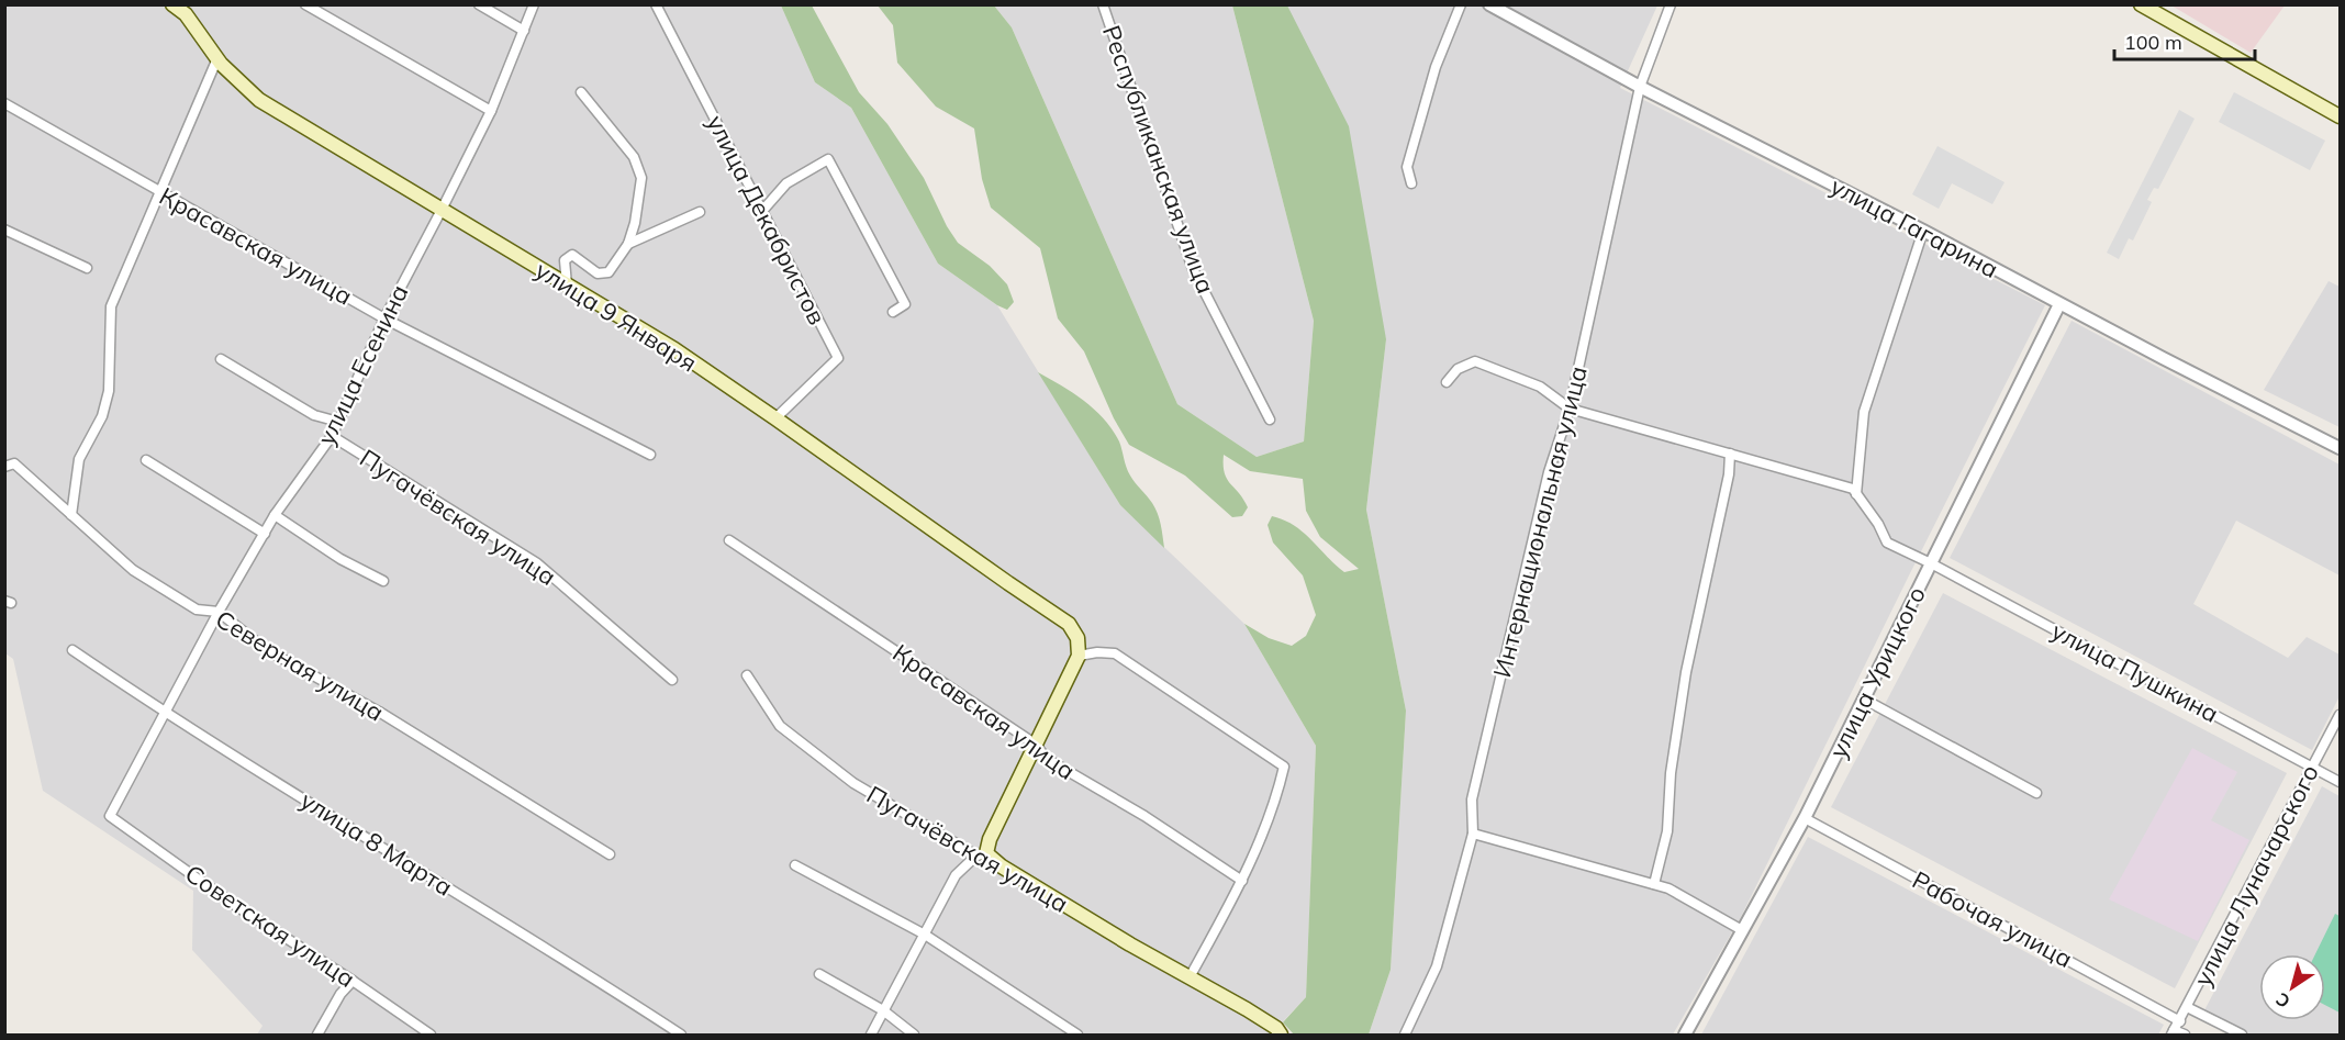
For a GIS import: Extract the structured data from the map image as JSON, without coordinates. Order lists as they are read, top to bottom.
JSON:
{
  "streets": {
    "main road": ["улица 9 Января", "Пугачёвская улица"],
    "street": [
      "Республиканская улица",
      "улица Декабристов",
      "улица Гагарина",
      "Красавская улица",
      "улица Есенина",
      "Интернациональная улица",
      "Северная улица",
      "улица Урицкого",
      "улица Пушкина",
      "улица 8 Марта",
      "улица Луначарского",
      "Рабочая улица",
      "Советская улица"
    ]
  },
  "crossings": [
    ["улица Декабристов", "улица 9 Января"],
    ["улица Гагарина", "Интернациональная улица"],
    ["улица Гагарина", "улица Урицкого"],
    ["Красавская улица", "улица Есенина"],
    ["улица 9 Января", "улица Есенина"],
    ["улица Есенина", "Пугачёвская улица"],
    ["улица Есенина", "Северная улица"],
    ["улица Есенина", "улица 8 Марта"],
    ["улица Есенина", "Советская улица"],
    ["улица Урицкого", "улица Пушкина"],
    ["улица Урицкого", "Рабочая улица"],
    ["улица Пушкина", "улица Луначарского"],
    ["улица Луначарского", "Рабочая улица"]
  ],
  "scale_bar": "100 m",
  "north": "bottom left"
}
